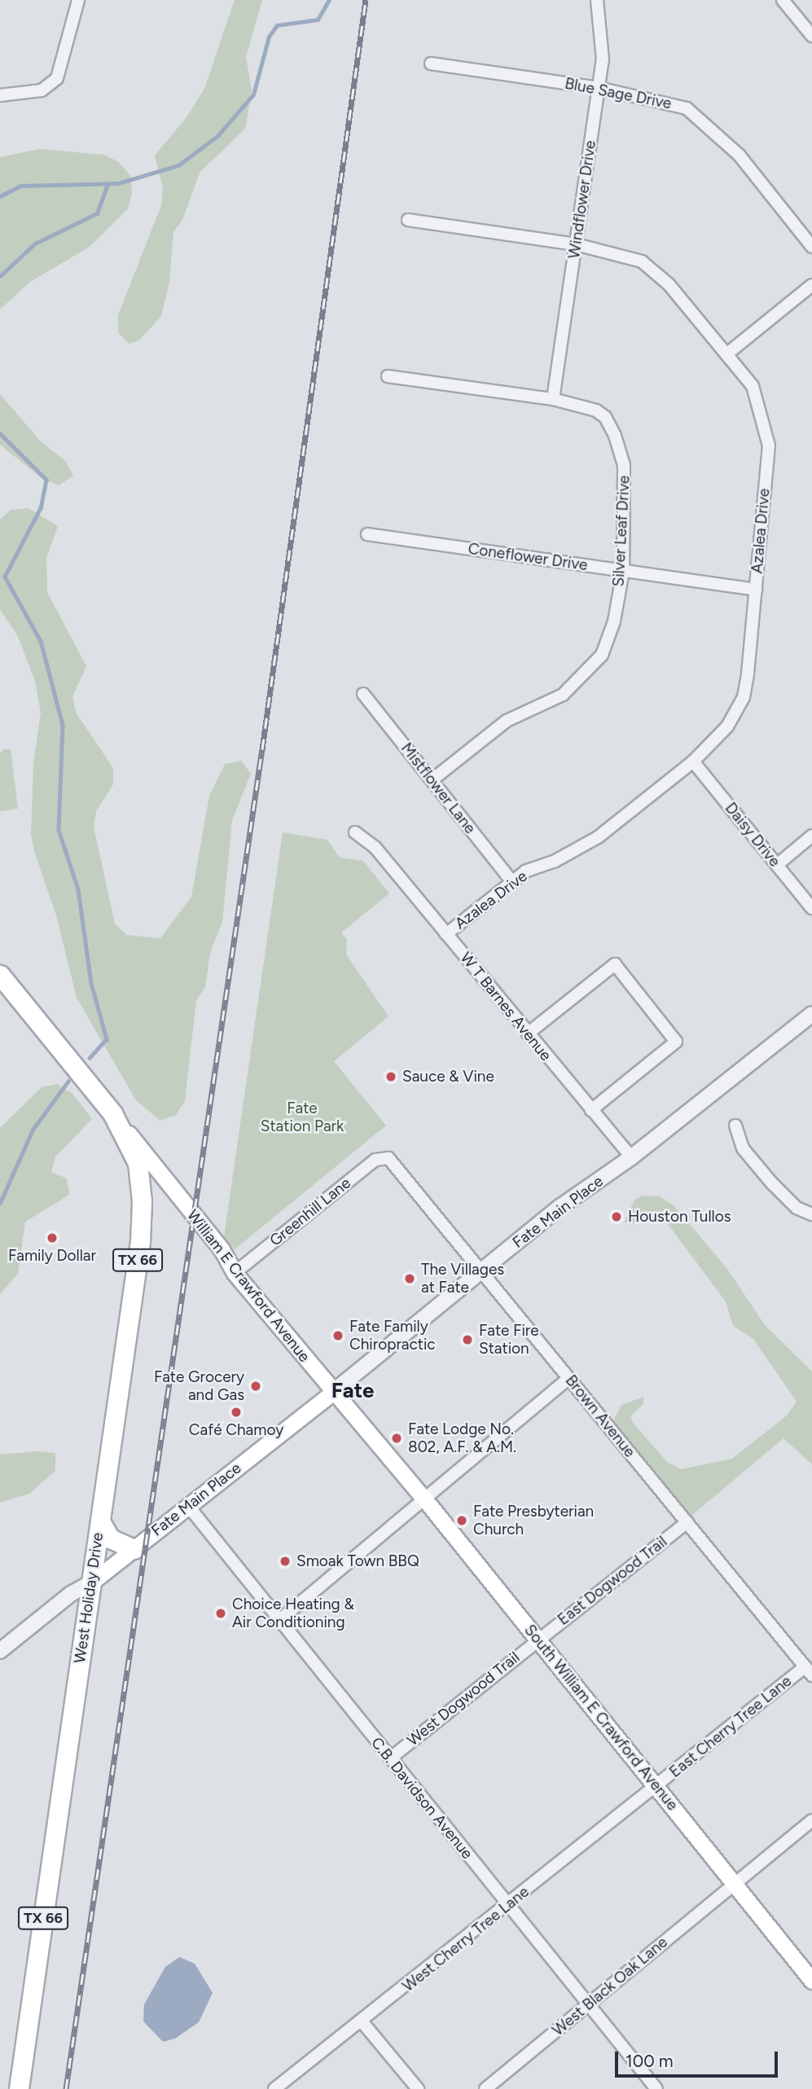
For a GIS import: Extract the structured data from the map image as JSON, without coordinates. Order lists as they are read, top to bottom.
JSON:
{
  "streets": {
    "main road": [
      "Fate Main Place",
      "TX 66",
      "William E Crawford Avenue",
      "West Holiday Drive",
      "South William E Crawford Avenue"
    ],
    "street": [
      "Blue Sage Drive",
      "Windflower Drive",
      "Silver Leaf Drive",
      "Azalea Drive",
      "Coneflower Drive",
      "Mistflower Lane",
      "Daisy Drive",
      "W T Barnes Avenue",
      "Greenhill Lane",
      "Brown Avenue",
      "East Dogwood Trail",
      "West Dogwood Trail",
      "East Cherry Tree Lane",
      "C.B. Davidson Avenue",
      "West Cherry Tree Lane",
      "West Black Oak Lane"
    ]
  },
  "crossings": [
    ["Blue Sage Drive", "Windflower Drive"],
    ["Windflower Drive", "Silver Leaf Drive"],
    ["Windflower Drive", "Azalea Drive"],
    ["Silver Leaf Drive", "Coneflower Drive"],
    ["Silver Leaf Drive", "Mistflower Lane"],
    ["Azalea Drive", "Coneflower Drive"],
    ["Azalea Drive", "Mistflower Lane"],
    ["Azalea Drive", "Daisy Drive"],
    ["Azalea Drive", "W T Barnes Avenue"],
    ["W T Barnes Avenue", "Fate Main Place"],
    ["Greenhill Lane", "William E Crawford Avenue"],
    ["Greenhill Lane", "Brown Avenue"],
    ["Fate Main Place", "William E Crawford Avenue"],
    ["Fate Main Place", "Brown Avenue"],
    ["Fate Main Place", "West Holiday Drive"],
    ["Fate Main Place", "C.B. Davidson Avenue"],
    ["TX 66", "William E Crawford Avenue"],
    ["TX 66", "West Holiday Drive"],
    ["William E Crawford Avenue", "West Holiday Drive"],
    ["William E Crawford Avenue", "South William E Crawford Avenue"],
    ["Brown Avenue", "East Dogwood Trail"],
    ["Brown Avenue", "East Cherry Tree Lane"],
    ["East Dogwood Trail", "West Dogwood Trail"],
    ["East Dogwood Trail", "South William E Crawford Avenue"],
    ["West Dogwood Trail", "South William E Crawford Avenue"],
    ["West Dogwood Trail", "C.B. Davidson Avenue"],
    ["South William E Crawford Avenue", "East Cherry Tree Lane"],
    ["South William E Crawford Avenue", "West Cherry Tree Lane"],
    ["South William E Crawford Avenue", "West Black Oak Lane"],
    ["East Cherry Tree Lane", "West Cherry Tree Lane"],
    ["C.B. Davidson Avenue", "West Cherry Tree Lane"],
    ["C.B. Davidson Avenue", "West Black Oak Lane"]
  ],
  "districts": ["Fate"],
  "parks": ["Fate Station Park"],
  "places": [
    "Sauce & Vine",
    "Houston Tullos",
    "Family Dollar",
    "The Villages at Fate",
    "Fate Family Chiropractic",
    "Fate Fire Station",
    "Fate Grocery and Gas",
    "Café Chamoy",
    "Fate Lodge No. 802, A.F. & A.M.",
    "Fate Presbyterian Church",
    "Smoak Town BBQ",
    "Choice Heating & Air Conditioning"
  ],
  "scale_bar": "100 m"
}
